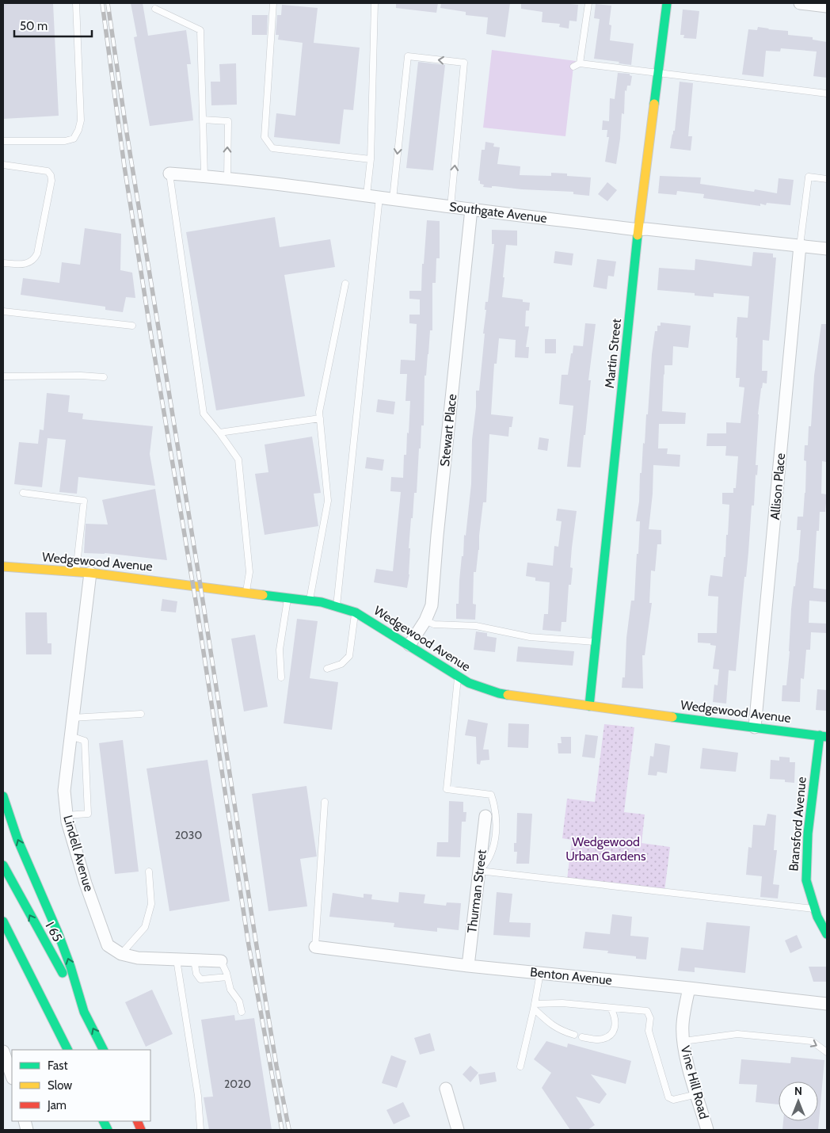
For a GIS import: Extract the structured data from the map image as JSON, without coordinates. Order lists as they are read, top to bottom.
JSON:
{
  "streets": {
    "main road": [
      "Martin Street",
      "Wedgewood Avenue",
      "Bransford Avenue",
      "I 65"
    ],
    "street": [
      "Southgate Avenue",
      "Stewart Place",
      "Allison Place",
      "Lindell Avenue",
      "Thurman Street",
      "Benton Avenue",
      "Vine Hill Road"
    ]
  },
  "crossings": [
    ["Southgate Avenue", "Martin Street"],
    ["Southgate Avenue", "Stewart Place"],
    ["Southgate Avenue", "Allison Place"],
    ["Martin Street", "Wedgewood Avenue"],
    ["Stewart Place", "Wedgewood Avenue"],
    ["Allison Place", "Wedgewood Avenue"],
    ["Wedgewood Avenue", "Bransford Avenue"],
    ["Wedgewood Avenue", "Lindell Avenue"],
    ["Thurman Street", "Benton Avenue"],
    ["Benton Avenue", "Vine Hill Road"]
  ],
  "parks": ["Wedgewood Urban Gardens"],
  "house_numbers": ["2030", "2020"],
  "legend": ["Fast", "Slow", "Jam"],
  "scale_bar": "50 m",
  "north": "top"
}
